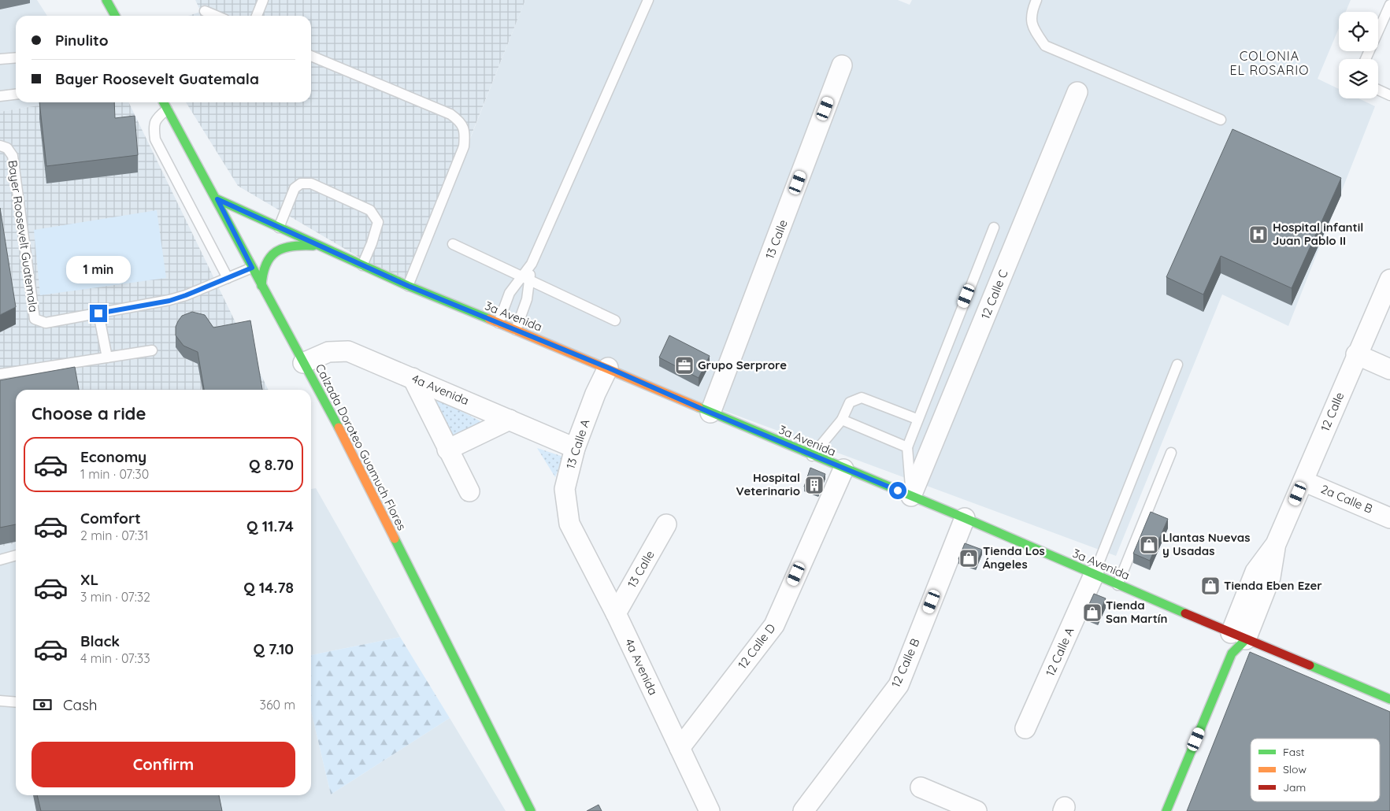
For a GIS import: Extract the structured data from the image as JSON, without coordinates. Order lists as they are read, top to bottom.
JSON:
{
  "streets": {
    "main road": ["3a Avenida", "12 Calle", "Calzada Doroteo Guamuch Flores"],
    "street": [
      "13 Calle",
      "12 Calle C",
      "4a Avenida",
      "13 Calle A",
      "2a Calle B",
      "12 Calle D",
      "12 Calle A",
      "12 Calle B"
    ],
    "lane": ["Bayer Roosevelt Guatemala"]
  },
  "crossings": [
    ["Bayer Roosevelt Guatemala", "Calzada Doroteo Guamuch Flores"],
    ["13 Calle", "3a Avenida"],
    ["13 Calle", "4a Avenida"],
    ["12 Calle C", "3a Avenida"],
    ["3a Avenida", "12 Calle"],
    ["3a Avenida", "13 Calle A"],
    ["3a Avenida", "Calzada Doroteo Guamuch Flores"],
    ["3a Avenida", "12 Calle D"],
    ["3a Avenida", "12 Calle A"],
    ["3a Avenida", "12 Calle B"],
    ["4a Avenida", "13 Calle A"],
    ["4a Avenida", "Calzada Doroteo Guamuch Flores"],
    ["4a Avenida", "12 Calle D"],
    ["12 Calle", "2a Calle B"]
  ],
  "districts": ["COLONIA EL ROSARIO"],
  "places": {
    "hospital": ["Hospital infantil Juan Pablo II"],
    "office": ["Grupo Serprore"],
    "building": ["Hospital Veterinario"],
    "shop": [
      "Llantas Nuevas y Usadas",
      "Tienda Los Ángeles",
      "Tienda Eben Ezer",
      "Tienda San Martín"
    ]
  },
  "legend": ["Fast", "Slow", "Jam"],
  "page": {
    "banner": ["Pinulito", "Bayer Roosevelt Guatemala"],
    "bubble": "1 min",
    "heading": "Choose a ride",
    "list": [
      {
        "name": "Economy",
        "note": "1 min · 07:30",
        "value": "Q 8.70"
      },
      {
        "name": "Comfort",
        "note": "2 min · 07:31",
        "value": "Q 11.74"
      },
      {
        "name": "XL",
        "note": "3 min · 07:32",
        "value": "Q 14.78"
      },
      {
        "name": "Black",
        "note": "4 min · 07:33",
        "value": "Q 7.10"
      }
    ],
    "pay": ["Cash", "360 m"],
    "buttons": "Confirm"
  }
}
